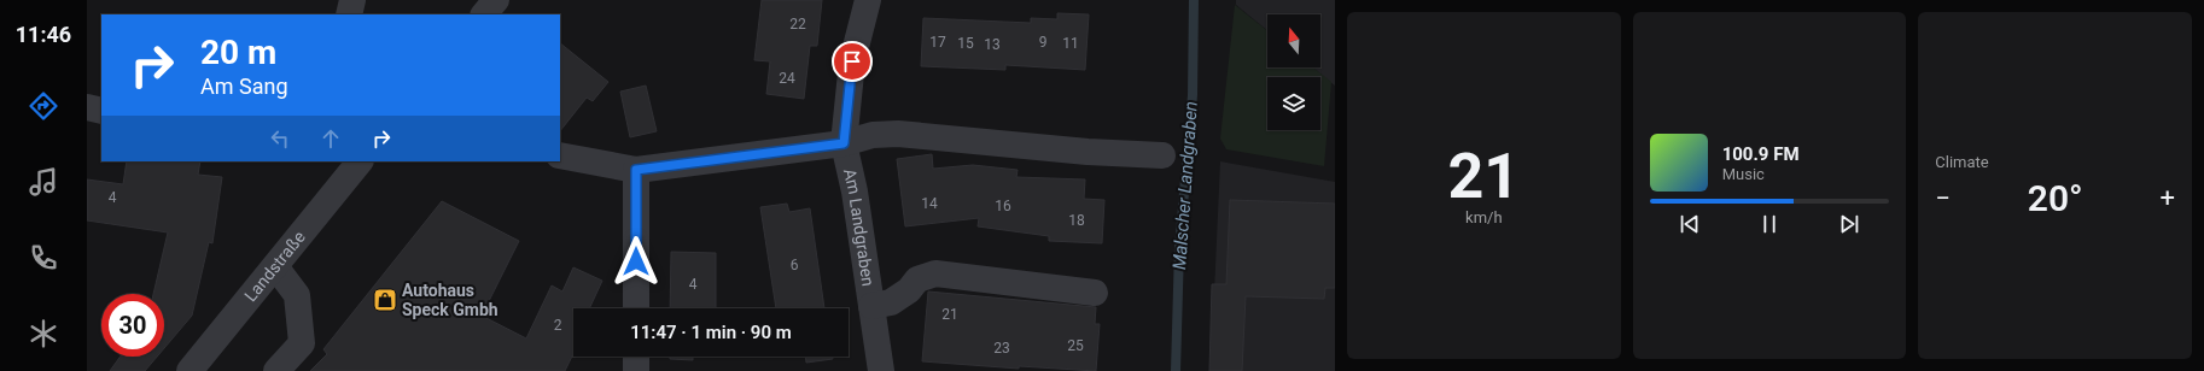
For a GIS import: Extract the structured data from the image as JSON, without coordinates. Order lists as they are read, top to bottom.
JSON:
{
  "streets": {
    "street": ["Am Landgraben", "Landstraße"]
  },
  "water": ["Malscher Landgraben"],
  "places": {
    "shop": ["Autohaus Speck Gmbh"]
  },
  "house_numbers": [
    "22",
    "17",
    "9",
    "15",
    "11",
    "13",
    "24",
    "4",
    "14",
    "16",
    "18",
    "6",
    "4",
    "21",
    "2",
    "25",
    "23"
  ],
  "north": "top",
  "page": {
    "tabs": "11:46",
    "tile": [
      ["21", "km/h"],
      "Climate"
    ],
    "turn": ["20 m", "Am Sang"],
    "song": ["100.9 FM", "Music"],
    "heat": ["−", "20°", "+"],
    "limit": "30",
    "trip": "11:47 · 1 min · 90 m"
  }
}
